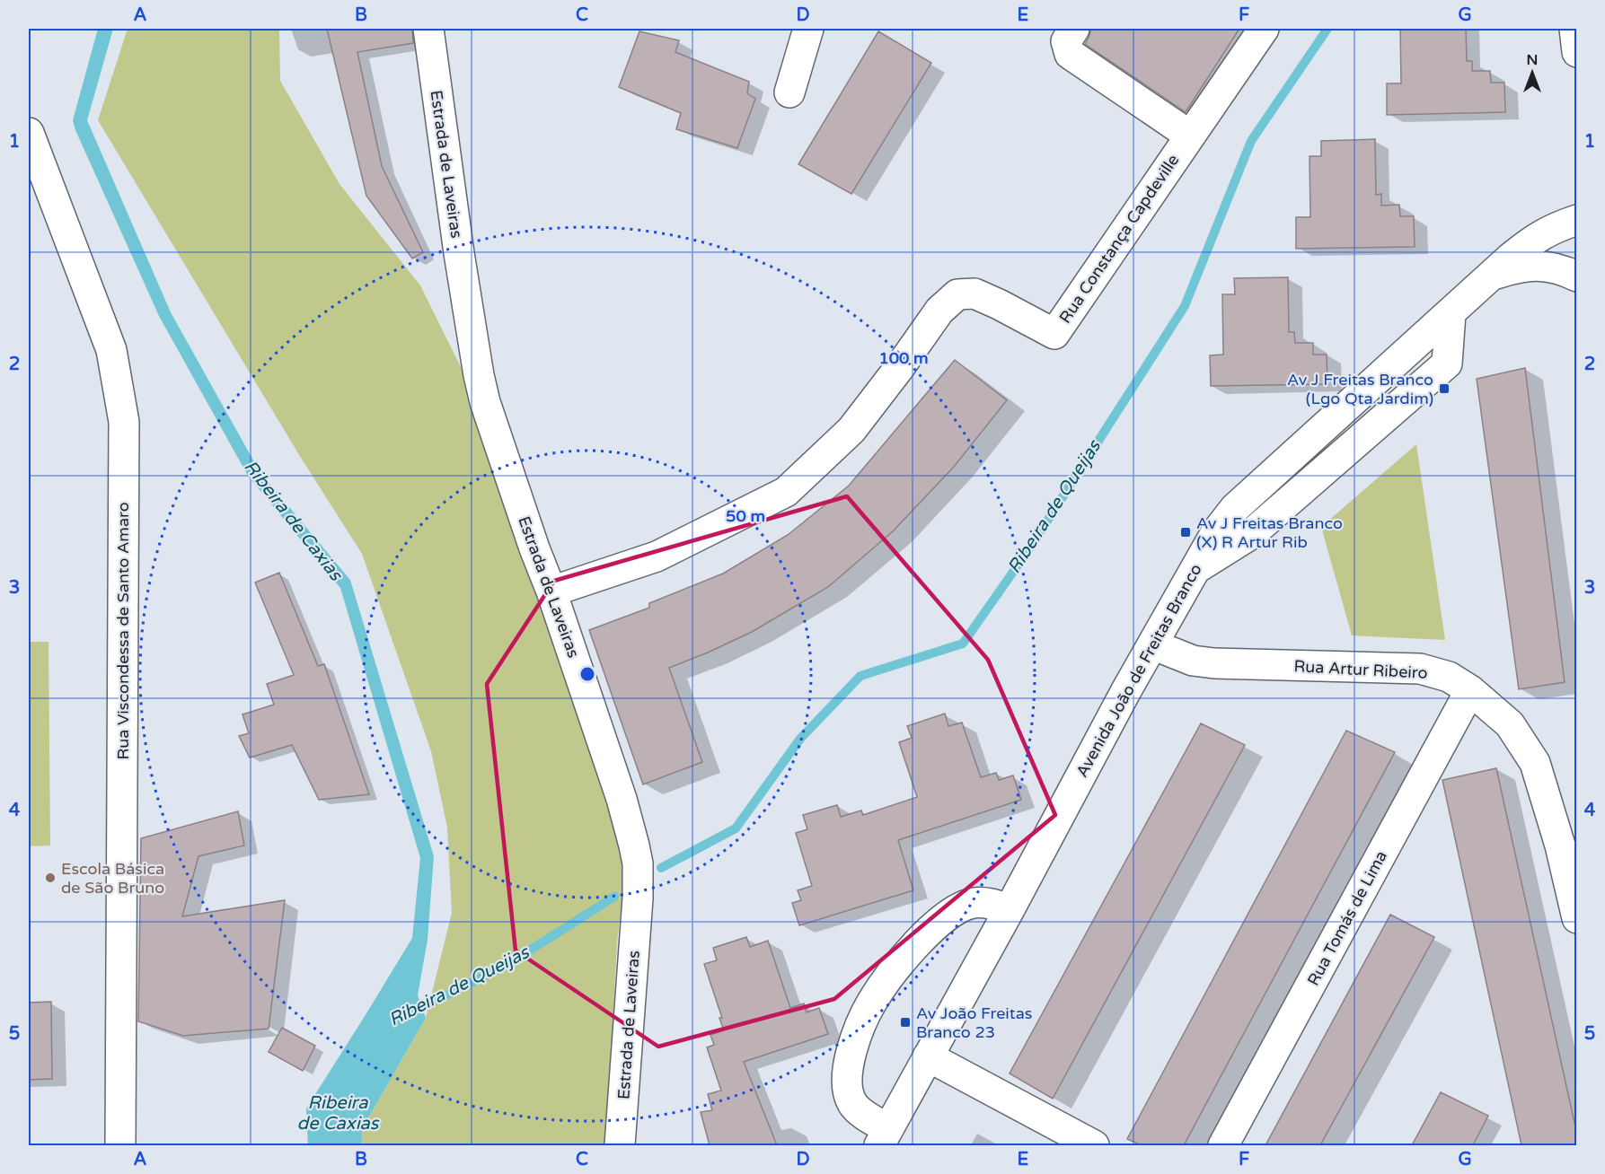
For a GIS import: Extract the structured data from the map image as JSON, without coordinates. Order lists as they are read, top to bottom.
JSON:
{
  "streets": {
    "street": [
      "Estrada de Laveiras",
      "Rua Constança Capdeville",
      "Rua Viscondessa de Santo Amaro",
      "Rua Artur Ribeiro",
      "Avenida João de Freitas Branco",
      "Rua Tomás de Lima"
    ]
  },
  "crossings": [
    ["Estrada de Laveiras", "Rua Constança Capdeville"],
    ["Rua Artur Ribeiro", "Avenida João de Freitas Branco"],
    ["Rua Artur Ribeiro", "Rua Tomás de Lima"]
  ],
  "water": ["Ribeira de Queijas", "Ribeira de Caxias"],
  "places": {
    "transit": ["Av J Freitas Branco (Lgo Qta Jardim)", "Av J Freitas Branco (X) R Artur Rib", "Av João Freitas Branco 23"],
    "other": ["Escola Básica de São Bruno"]
  },
  "north": "top",
  "grid": {
    "columns": [
      "A",
      "B",
      "C",
      "D",
      "E",
      "F",
      "G"
    ],
    "rows": [
      "1",
      "2",
      "3",
      "4",
      "5"
    ]
  },
  "rings": ["100 m", "50 m"]
}
